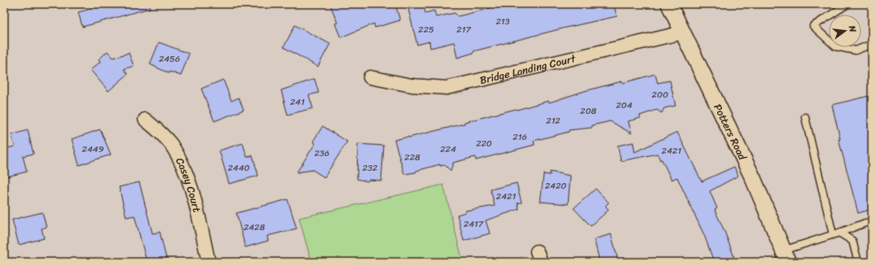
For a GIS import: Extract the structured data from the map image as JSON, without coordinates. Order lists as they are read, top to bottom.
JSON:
{
  "streets": {
    "street": ["Bridge Landing Court", "Potters Road", "Casey Court"]
  },
  "crossings": [
    ["Bridge Landing Court", "Potters Road"]
  ],
  "house_numbers": [
    "213",
    "225",
    "217",
    "2456",
    "200",
    "241",
    "204",
    "208",
    "212",
    "216",
    "220",
    "2449",
    "224",
    "2421",
    "236",
    "228",
    "2440",
    "232",
    "2420",
    "2421",
    "2417",
    "2428"
  ],
  "north": "right"
}
